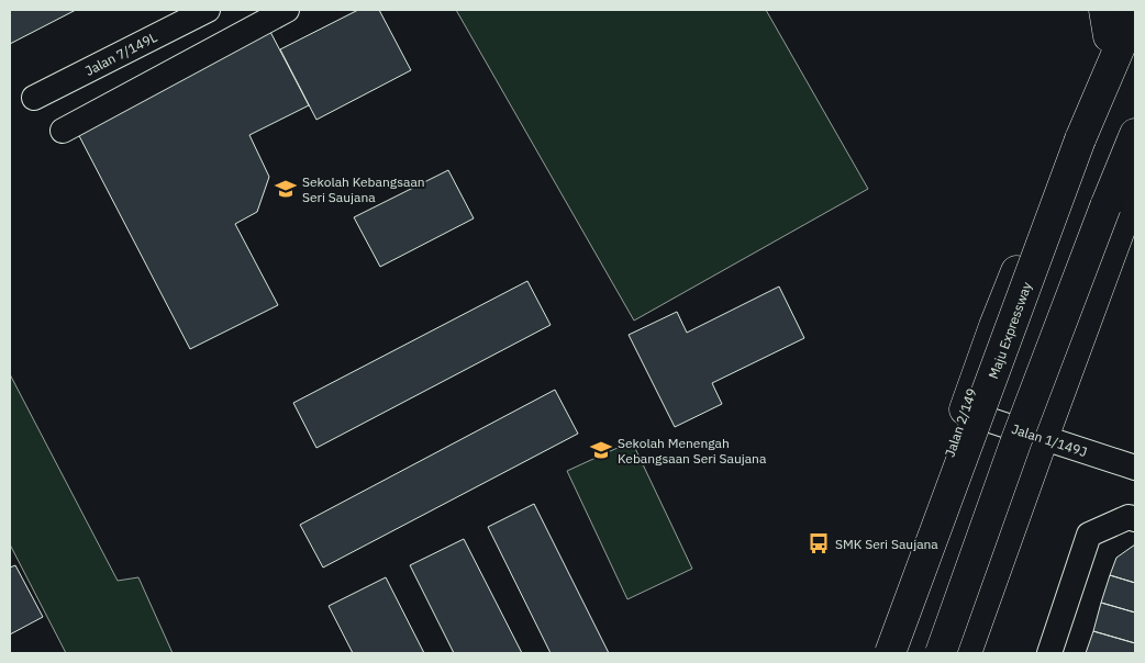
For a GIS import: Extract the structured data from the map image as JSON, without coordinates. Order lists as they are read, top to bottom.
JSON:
{
  "streets": {
    "main road": ["Maju Expressway", "Jalan 2/149"],
    "street": ["Jalan 7/149L", "Jalan 1/149J"]
  },
  "crossings": [
    ["Jalan 2/149", "Jalan 1/149J"]
  ],
  "places": {
    "school or university": ["Sekolah Kebangsaan Seri Saujana", "Sekolah Menengah Kebangsaan Seri Saujana"],
    "bus stop": ["SMK Seri Saujana"]
  }
}
